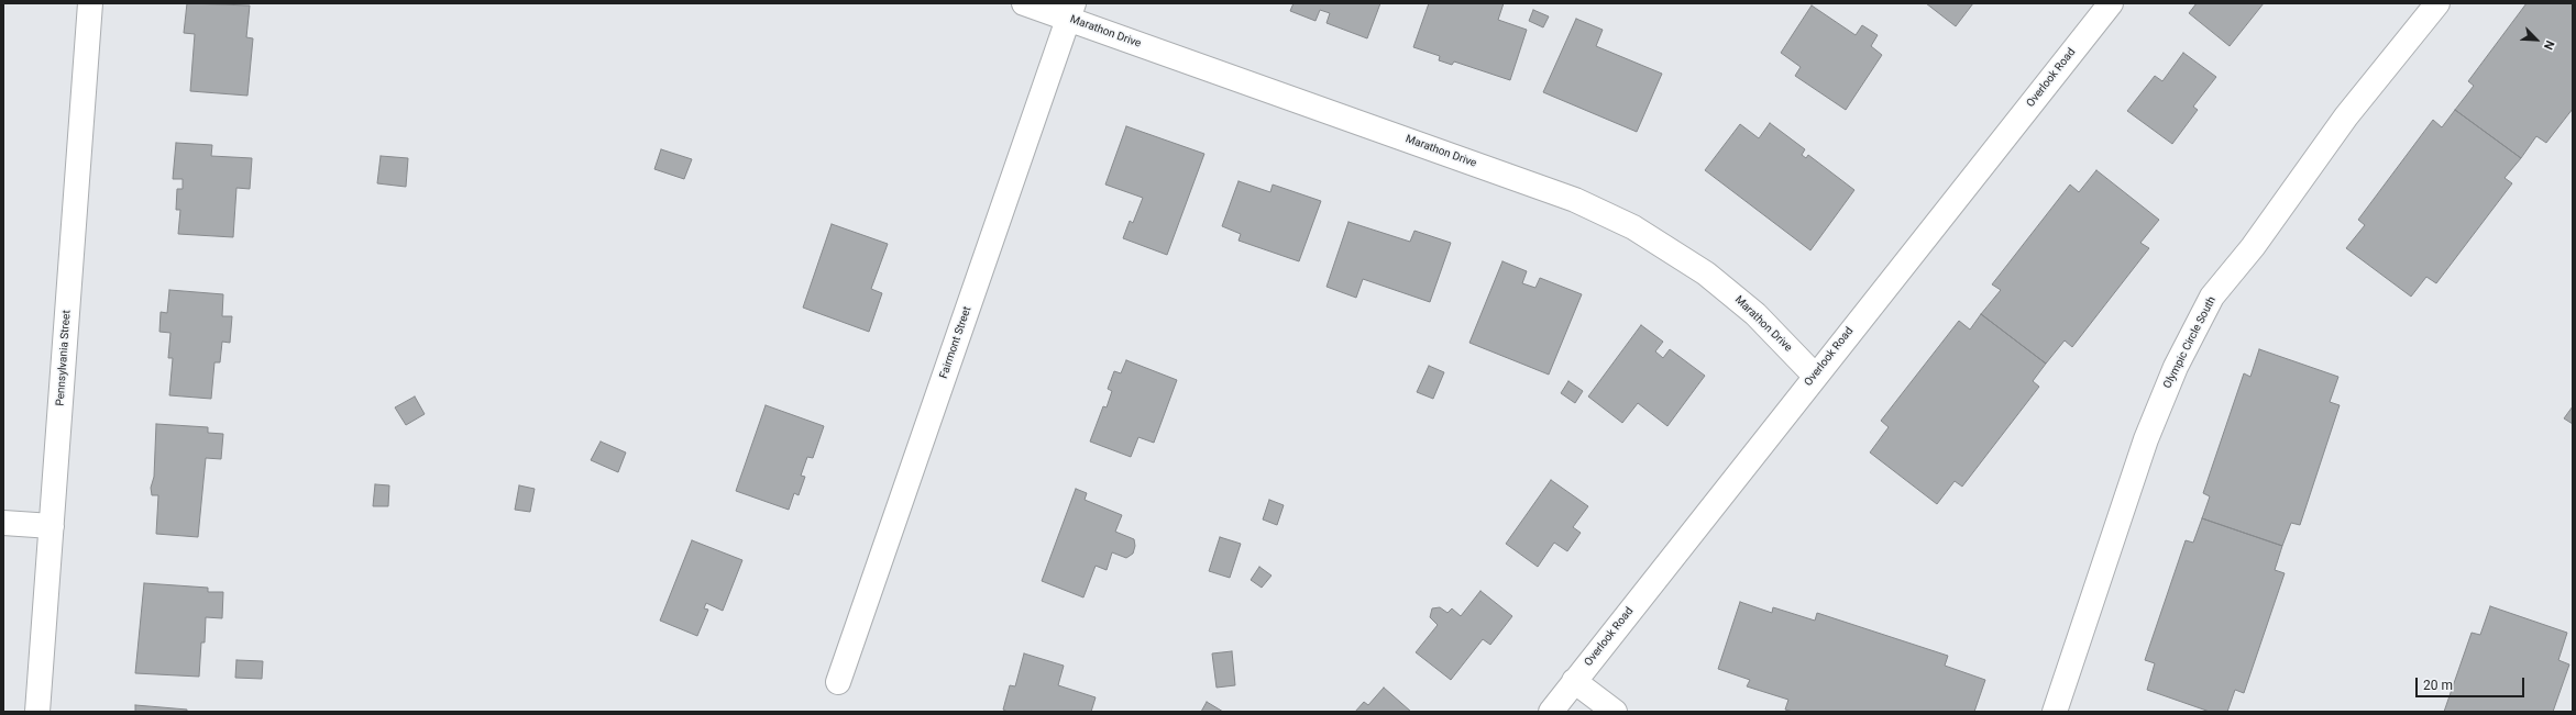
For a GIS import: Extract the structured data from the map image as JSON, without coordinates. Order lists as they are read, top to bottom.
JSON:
{
  "streets": {
    "street": [
      "Marathon Drive",
      "Overlook Road",
      "Fairmont Street",
      "Olympic Circle South",
      "Pennsylvania Street"
    ]
  },
  "crossings": [
    ["Marathon Drive", "Overlook Road"],
    ["Marathon Drive", "Fairmont Street"]
  ],
  "scale_bar": "20 m",
  "north": "bottom right"
}
